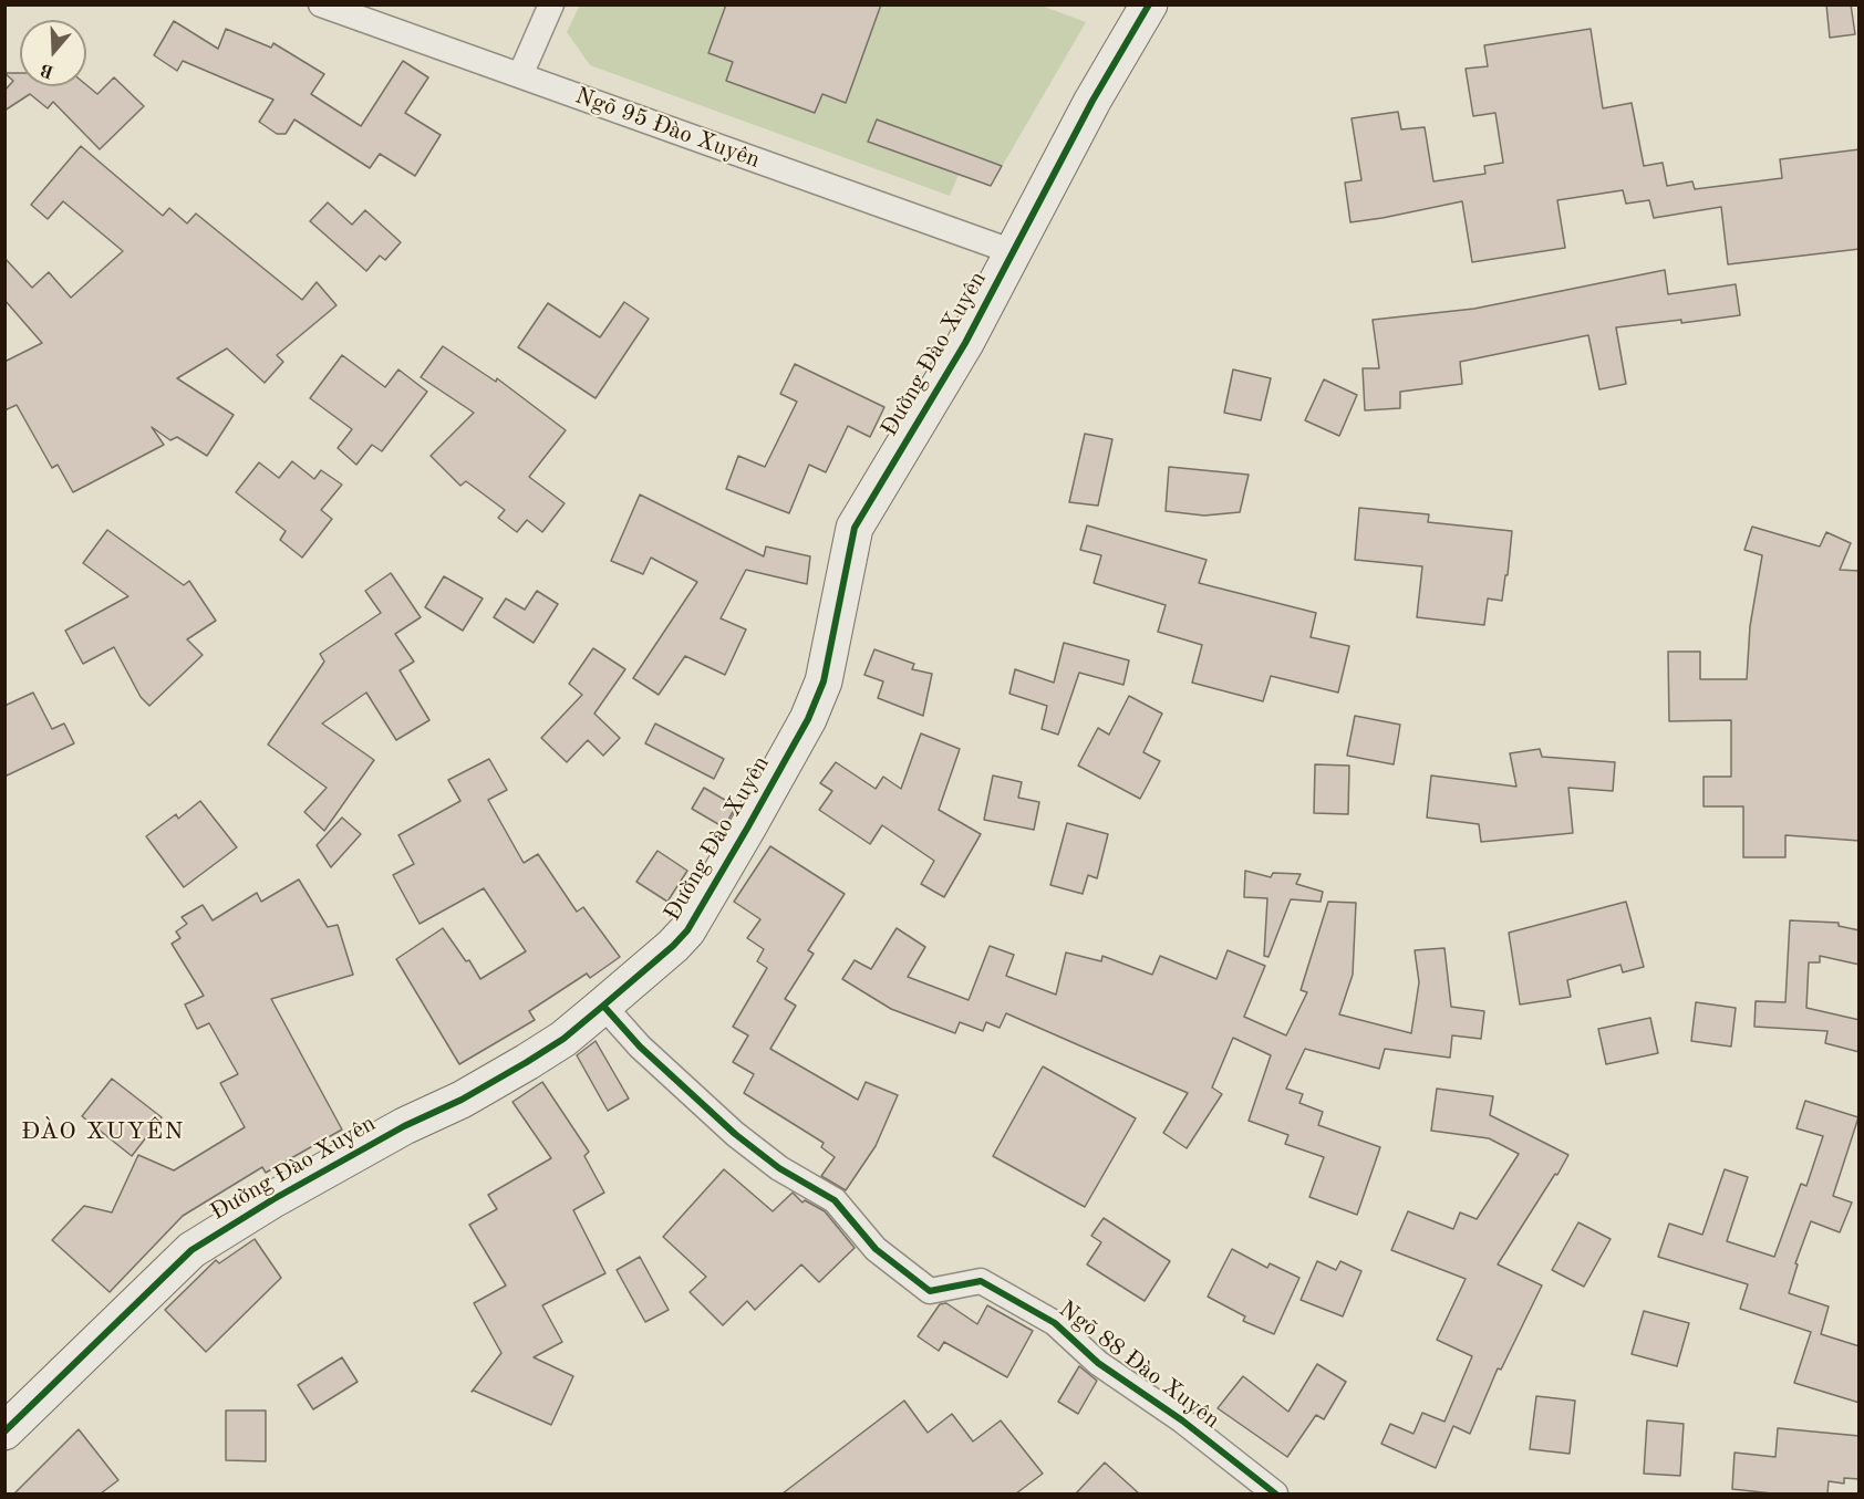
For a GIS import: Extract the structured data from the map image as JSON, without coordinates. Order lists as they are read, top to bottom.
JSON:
{
  "streets": {
    "street": ["Ngõ 95 Đào Xuyên", "Đường Đào Xuyên", "Ngõ 88 Đào Xuyên"]
  },
  "crossings": [
    ["Ngõ 95 Đào Xuyên", "Đường Đào Xuyên"],
    ["Đường Đào Xuyên", "Ngõ 88 Đào Xuyên"]
  ],
  "districts": ["ĐÀO XUYÊN"],
  "north": "bottom"
}
